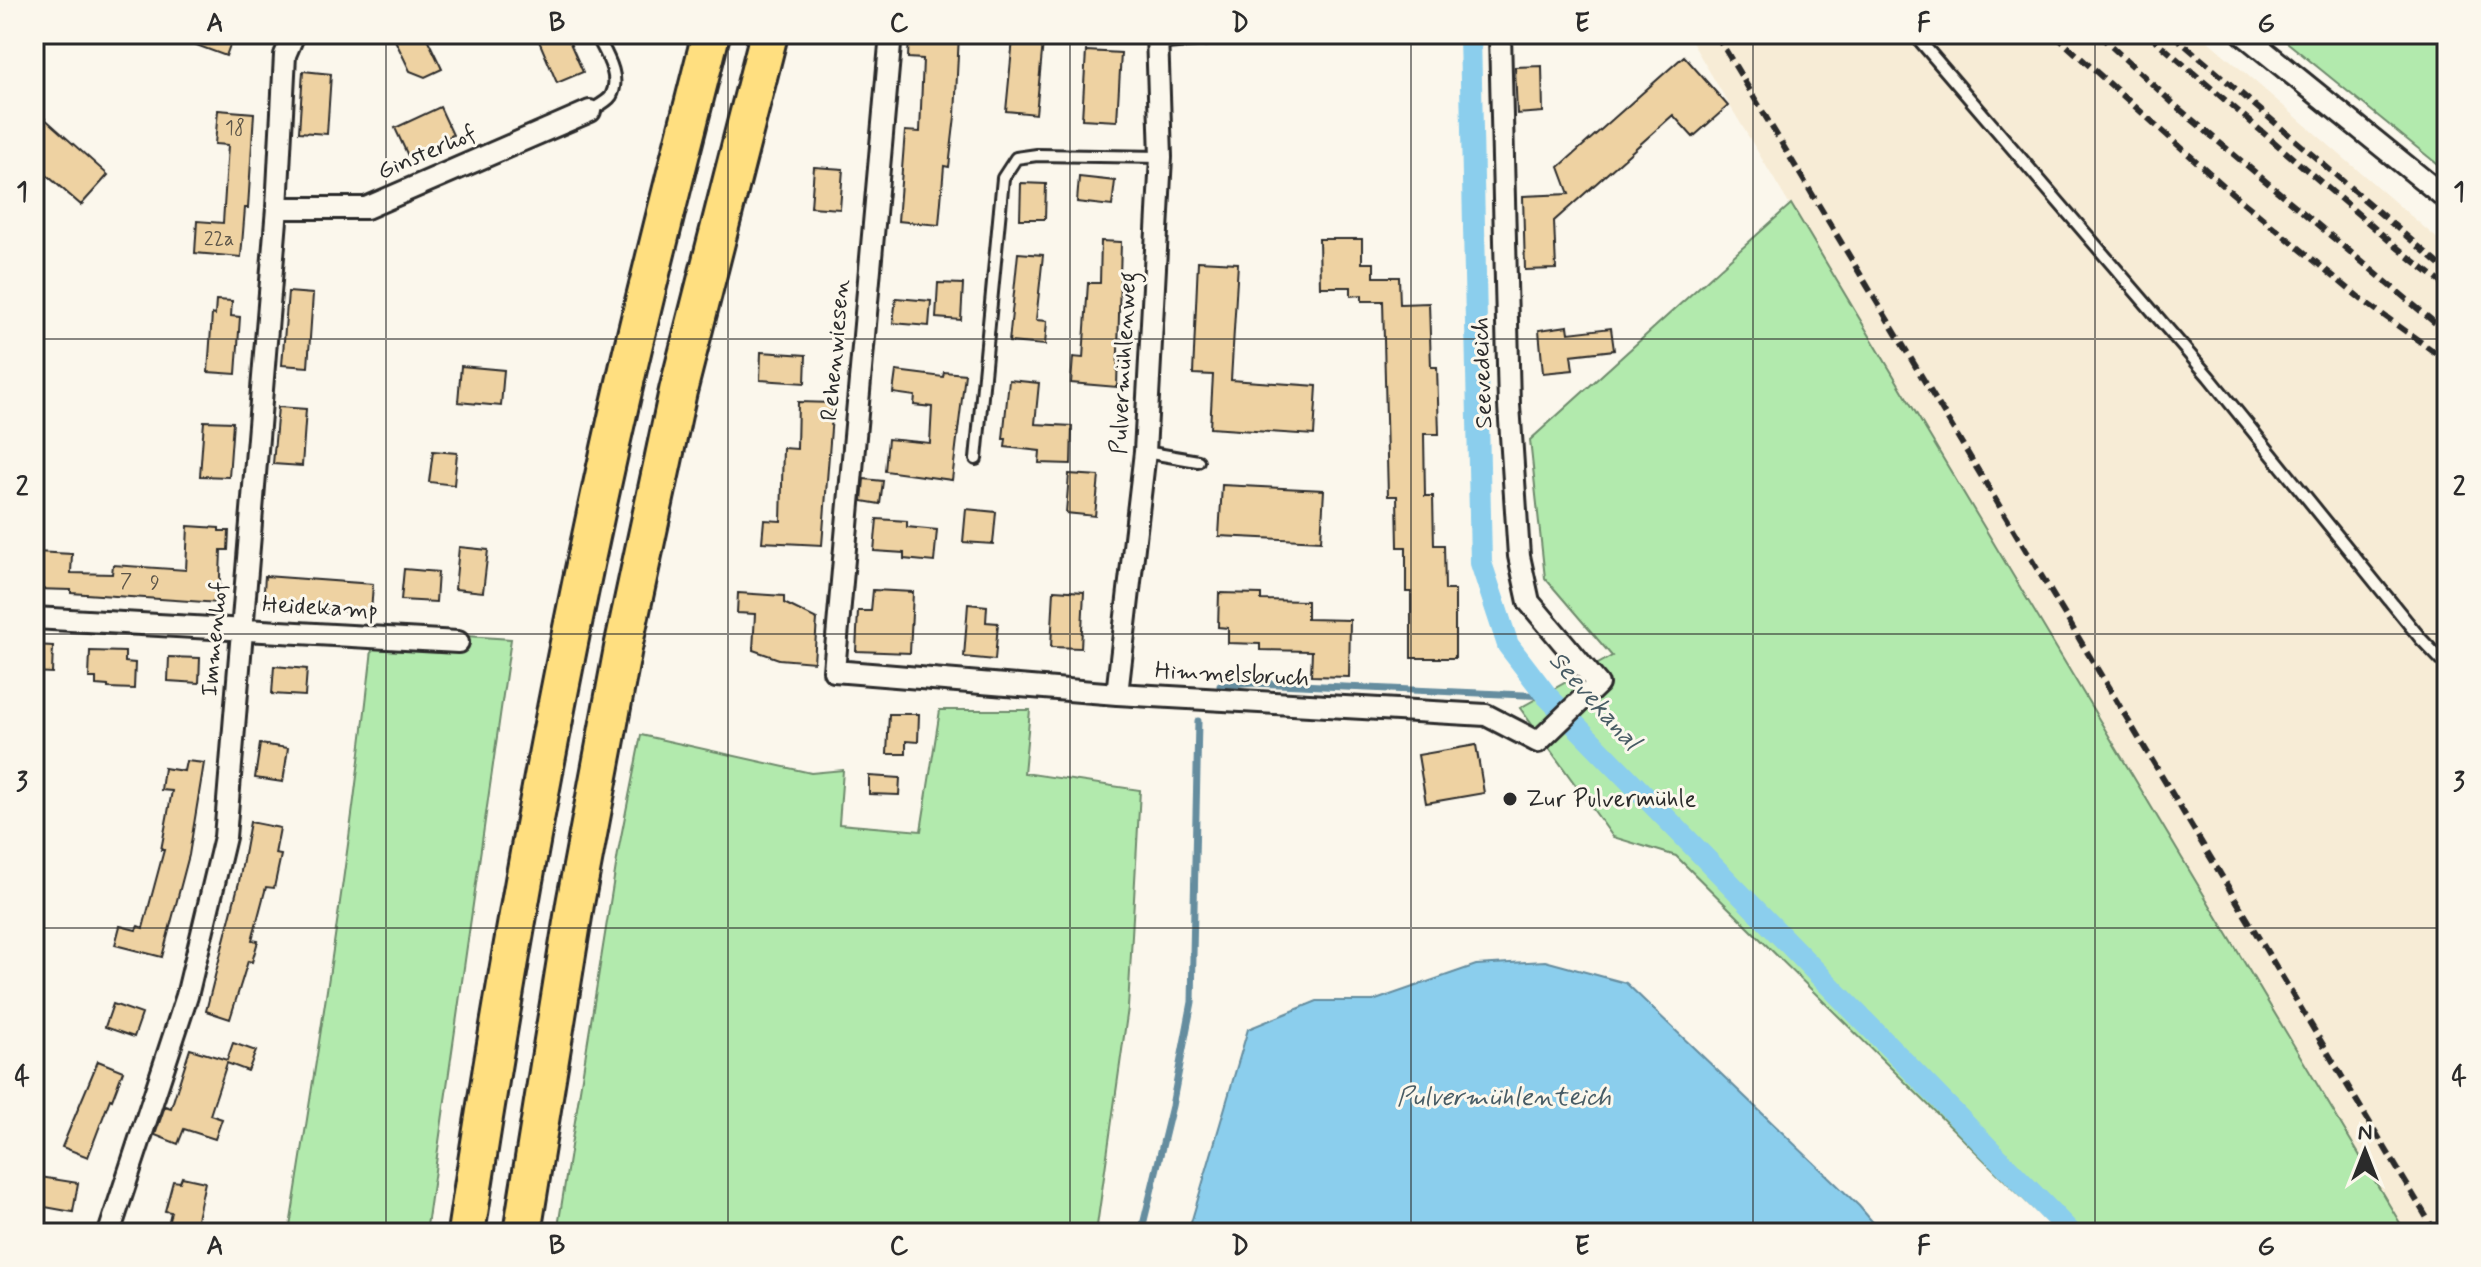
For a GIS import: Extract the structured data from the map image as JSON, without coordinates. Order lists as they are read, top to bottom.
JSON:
{
  "streets": {
    "street": [
      "Ginsterhof",
      "Rehenwiesen",
      "Pulvermühlenweg",
      "Seevedeich",
      "Heidekamp",
      "Immenhof",
      "Himmelsbruch"
    ]
  },
  "crossings": [
    ["Ginsterhof", "Immenhof"],
    ["Rehenwiesen", "Himmelsbruch"],
    ["Pulvermühlenweg", "Himmelsbruch"],
    ["Seevedeich", "Himmelsbruch"],
    ["Heidekamp", "Immenhof"]
  ],
  "water": ["Seevekanal", "Pulvermühlenteich"],
  "places": ["Zur Pulvermühle"],
  "house_numbers": [
    "18",
    "22a",
    "7",
    "9"
  ],
  "north": "top",
  "grid": {
    "columns": [
      "A",
      "B",
      "C",
      "D",
      "E",
      "F",
      "G"
    ],
    "rows": [
      "1",
      "2",
      "3",
      "4"
    ]
  }
}
